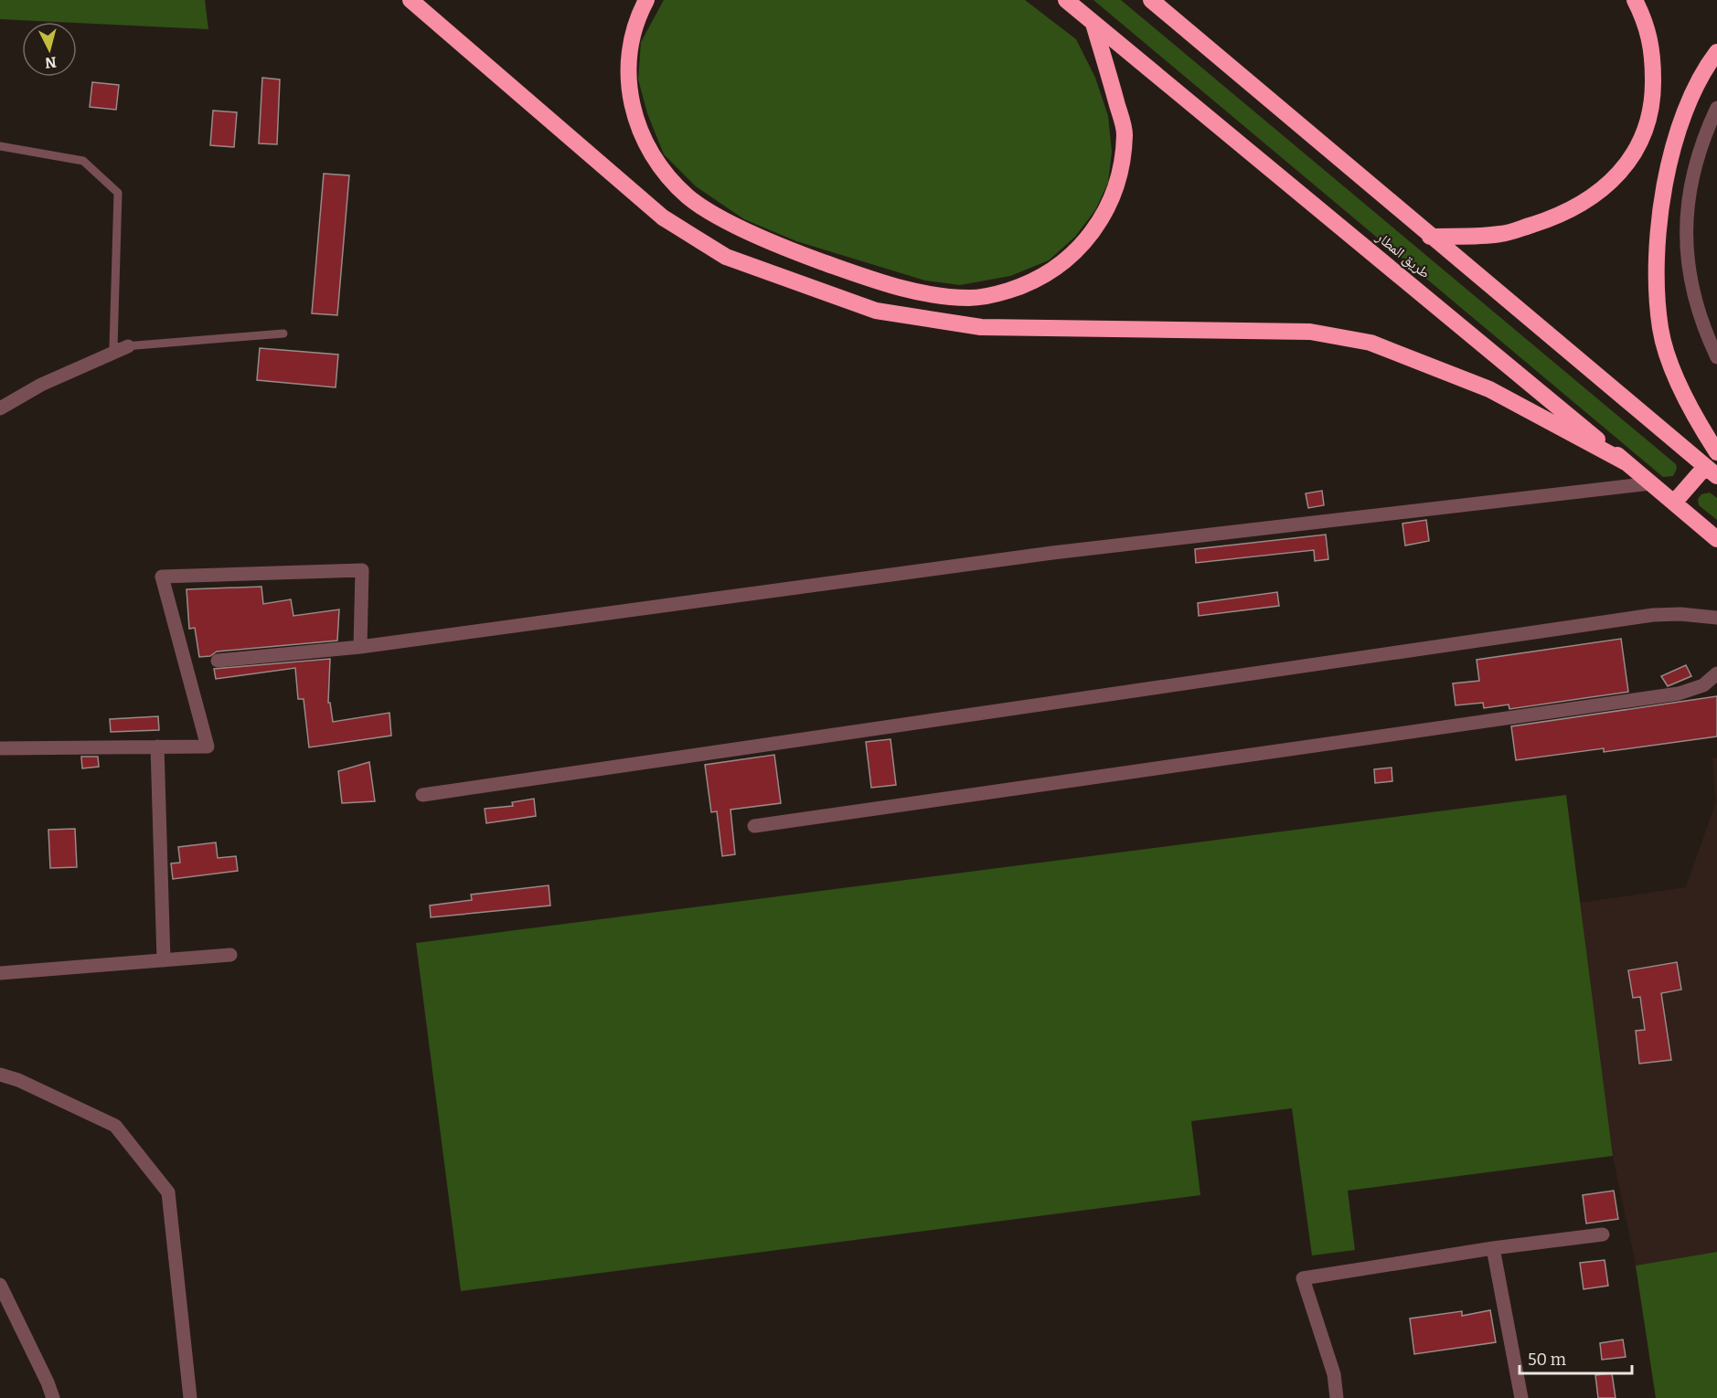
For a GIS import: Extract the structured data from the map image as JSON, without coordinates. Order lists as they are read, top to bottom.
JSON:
{
  "streets": {
    "highway": ["طريق المطار"]
  },
  "scale_bar": "50 m",
  "north": "bottom"
}
